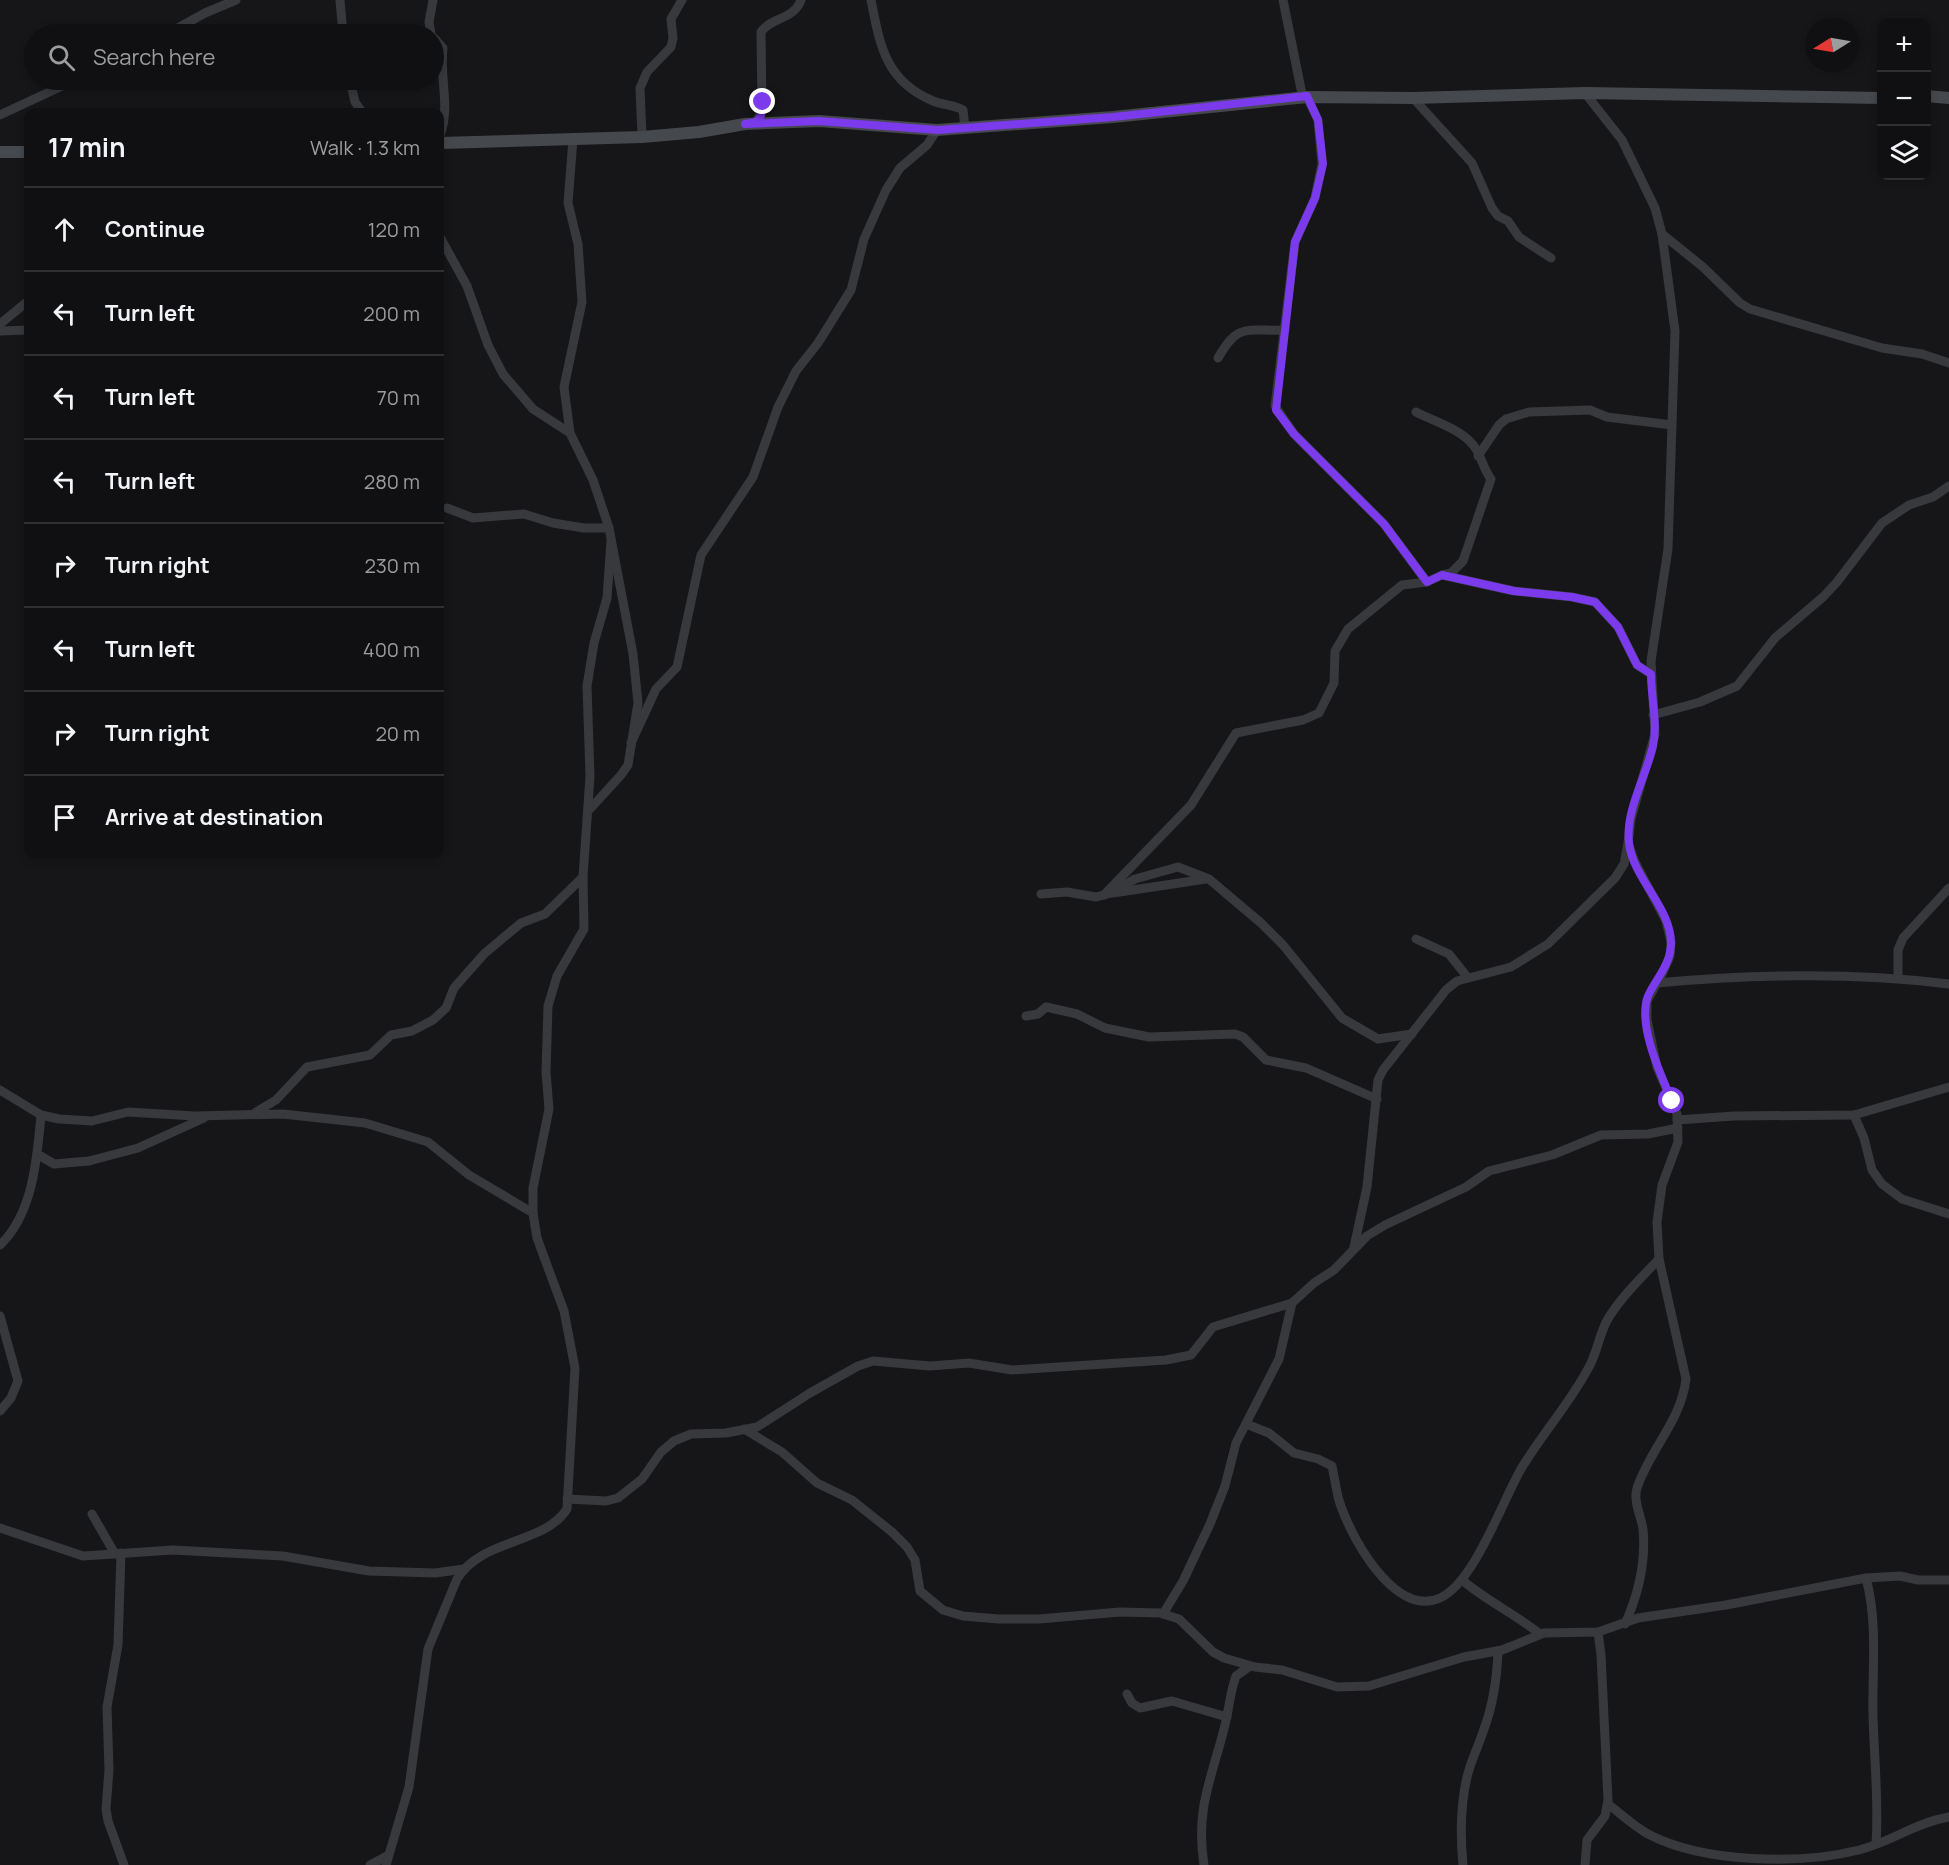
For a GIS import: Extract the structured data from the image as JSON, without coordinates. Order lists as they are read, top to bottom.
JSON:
{
  "north": "left",
  "page": {
    "map_buttons": ["+", "−"],
    "search": "Search here",
    "heading": ["17 min", "Walk · 1.3 km"],
    "list": [
      ["Continue", "120 m"],
      ["Turn left", "200 m"],
      ["Turn left", "70 m"],
      ["Turn left", "280 m"],
      ["Turn right", "230 m"],
      ["Turn left", "400 m"],
      ["Turn right", "20 m"],
      "Arrive at destination"
    ]
  }
}
